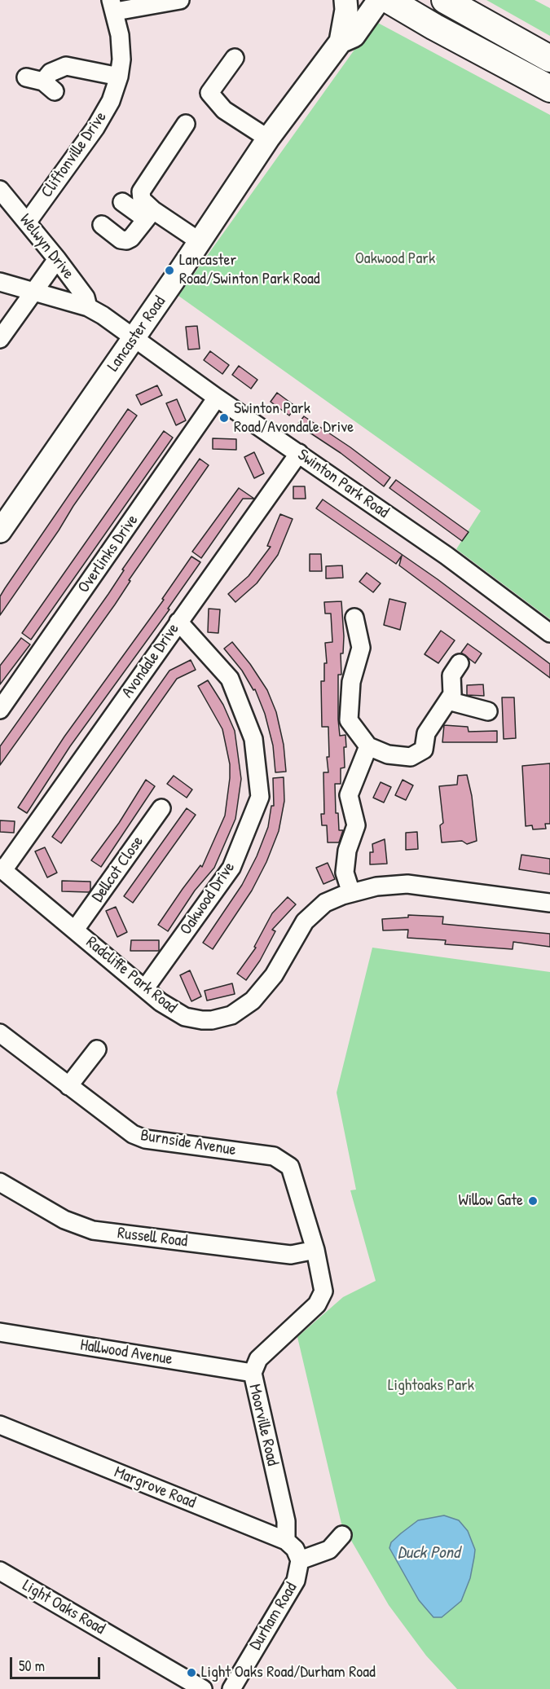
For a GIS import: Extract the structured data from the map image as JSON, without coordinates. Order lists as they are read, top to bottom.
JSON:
{
  "streets": {
    "main road": ["Lancaster Road"],
    "street": [
      "Cliftonville Drive",
      "Welwyn Drive",
      "Swinton Park Road",
      "Overlinks Drive",
      "Avondale Drive",
      "Dellcot Close",
      "Oakwood Drive",
      "Radcliffe Park Road",
      "Burnside Avenue",
      "Russell Road",
      "Hallwood Avenue",
      "Moorville Road",
      "Margrove Road",
      "Light Oaks Road",
      "Durham Road"
    ]
  },
  "crossings": [
    ["Cliftonville Drive", "Welwyn Drive"],
    ["Welwyn Drive", "Swinton Park Road"],
    ["Lancaster Road", "Swinton Park Road"],
    ["Swinton Park Road", "Overlinks Drive"],
    ["Swinton Park Road", "Avondale Drive"],
    ["Avondale Drive", "Oakwood Drive"],
    ["Avondale Drive", "Radcliffe Park Road"],
    ["Dellcot Close", "Radcliffe Park Road"],
    ["Oakwood Drive", "Radcliffe Park Road"],
    ["Burnside Avenue", "Russell Road"],
    ["Burnside Avenue", "Moorville Road"],
    ["Russell Road", "Moorville Road"],
    ["Hallwood Avenue", "Moorville Road"],
    ["Moorville Road", "Margrove Road"]
  ],
  "water": ["Duck Pond"],
  "parks": ["Oakwood Park", "Lightoaks Park"],
  "places": [
    "Lancaster Road/Swinton Park Road",
    "Swinton Park Road/Avondale Drive",
    "Willow Gate",
    "Light Oaks Road/Durham Road"
  ],
  "scale_bar": "50 m"
}
